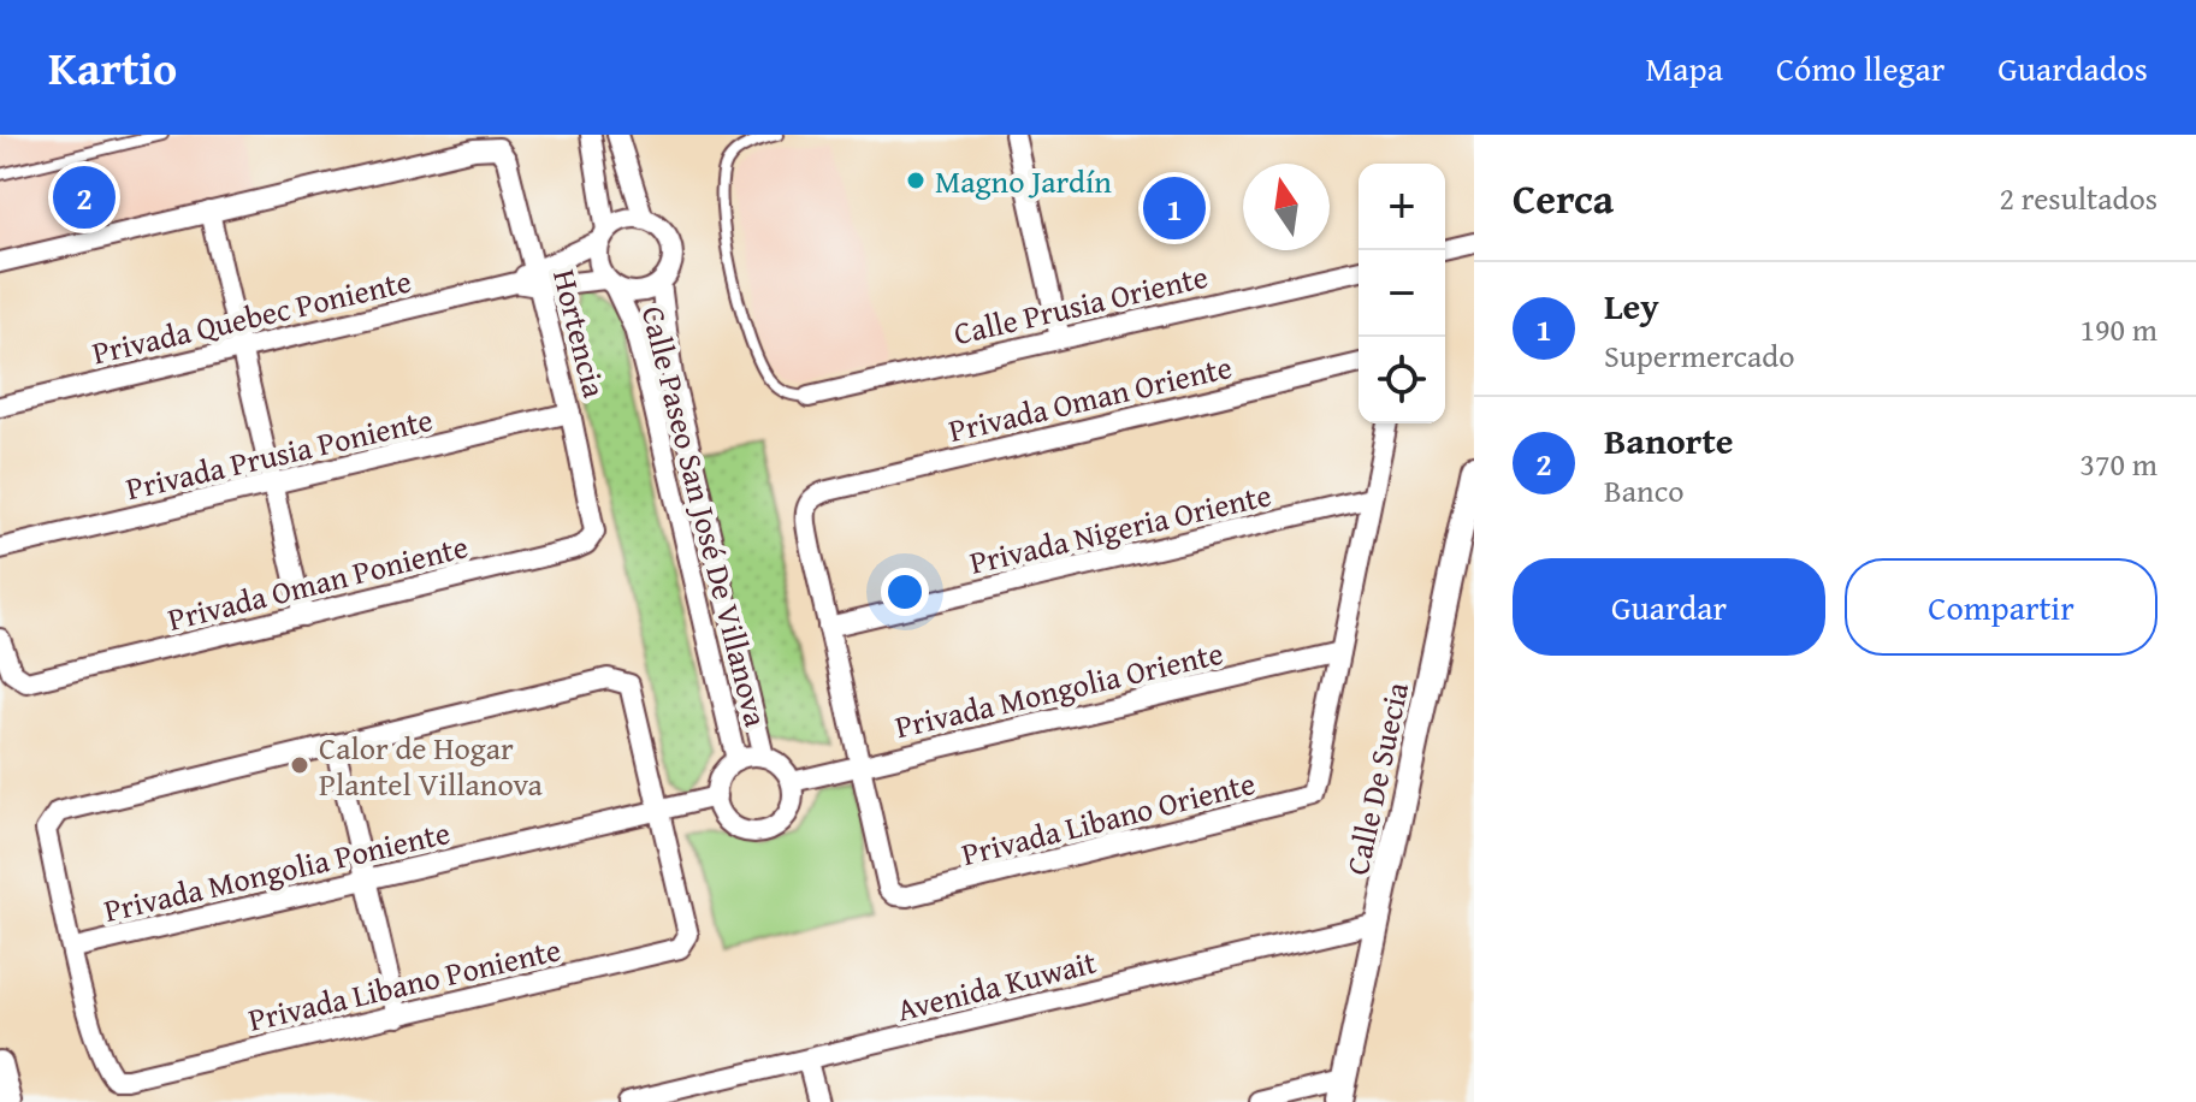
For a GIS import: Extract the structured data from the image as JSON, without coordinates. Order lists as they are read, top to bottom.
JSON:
{
  "streets": {
    "street": [
      "Calle Prusia Oriente",
      "Privada Quebec Poniente",
      "Hortencia",
      "Privada Oman Oriente",
      "Privada Prusia Poniente",
      "Calle Paseo San José De Villanova",
      "Privada Nigeria Oriente",
      "Privada Oman Poniente",
      "Privada Mongolia Oriente",
      "Calle De Suecia",
      "Privada Libano Oriente",
      "Privada Mongolia Poniente",
      "Privada Libano Poniente",
      "Avenida Kuwait"
    ]
  },
  "crossings": [
    ["Privada Quebec Poniente", "Hortencia"],
    ["Privada Quebec Poniente", "Calle Paseo San José De Villanova"],
    ["Hortencia", "Privada Prusia Poniente"],
    ["Hortencia", "Privada Oman Poniente"],
    ["Privada Oman Oriente", "Privada Nigeria Oriente"],
    ["Calle Paseo San José De Villanova", "Privada Mongolia Oriente"],
    ["Calle Paseo San José De Villanova", "Privada Mongolia Poniente"],
    ["Privada Mongolia Oriente", "Privada Libano Oriente"],
    ["Privada Mongolia Oriente", "Privada Mongolia Poniente"],
    ["Calle De Suecia", "Avenida Kuwait"],
    ["Privada Mongolia Poniente", "Privada Libano Poniente"]
  ],
  "places": ["Magno Jardín", "Calor de Hogar Plantel Villanova"],
  "north": "top",
  "page": {
    "header": "Kartio",
    "nav": ["Mapa", "Cómo llegar", "Guardados"],
    "heading": ["Cerca", "2 resultados"],
    "pins": ["2", "1"],
    "map_buttons": ["+", "−"],
    "list": [
      {
        "mark": "1",
        "name": "Ley",
        "note": "Supermercado",
        "value": "190 m"
      },
      {
        "mark": "2",
        "name": "Banorte",
        "note": "Banco",
        "value": "370 m"
      }
    ],
    "buttons": ["Guardar", "Compartir"]
  }
}
